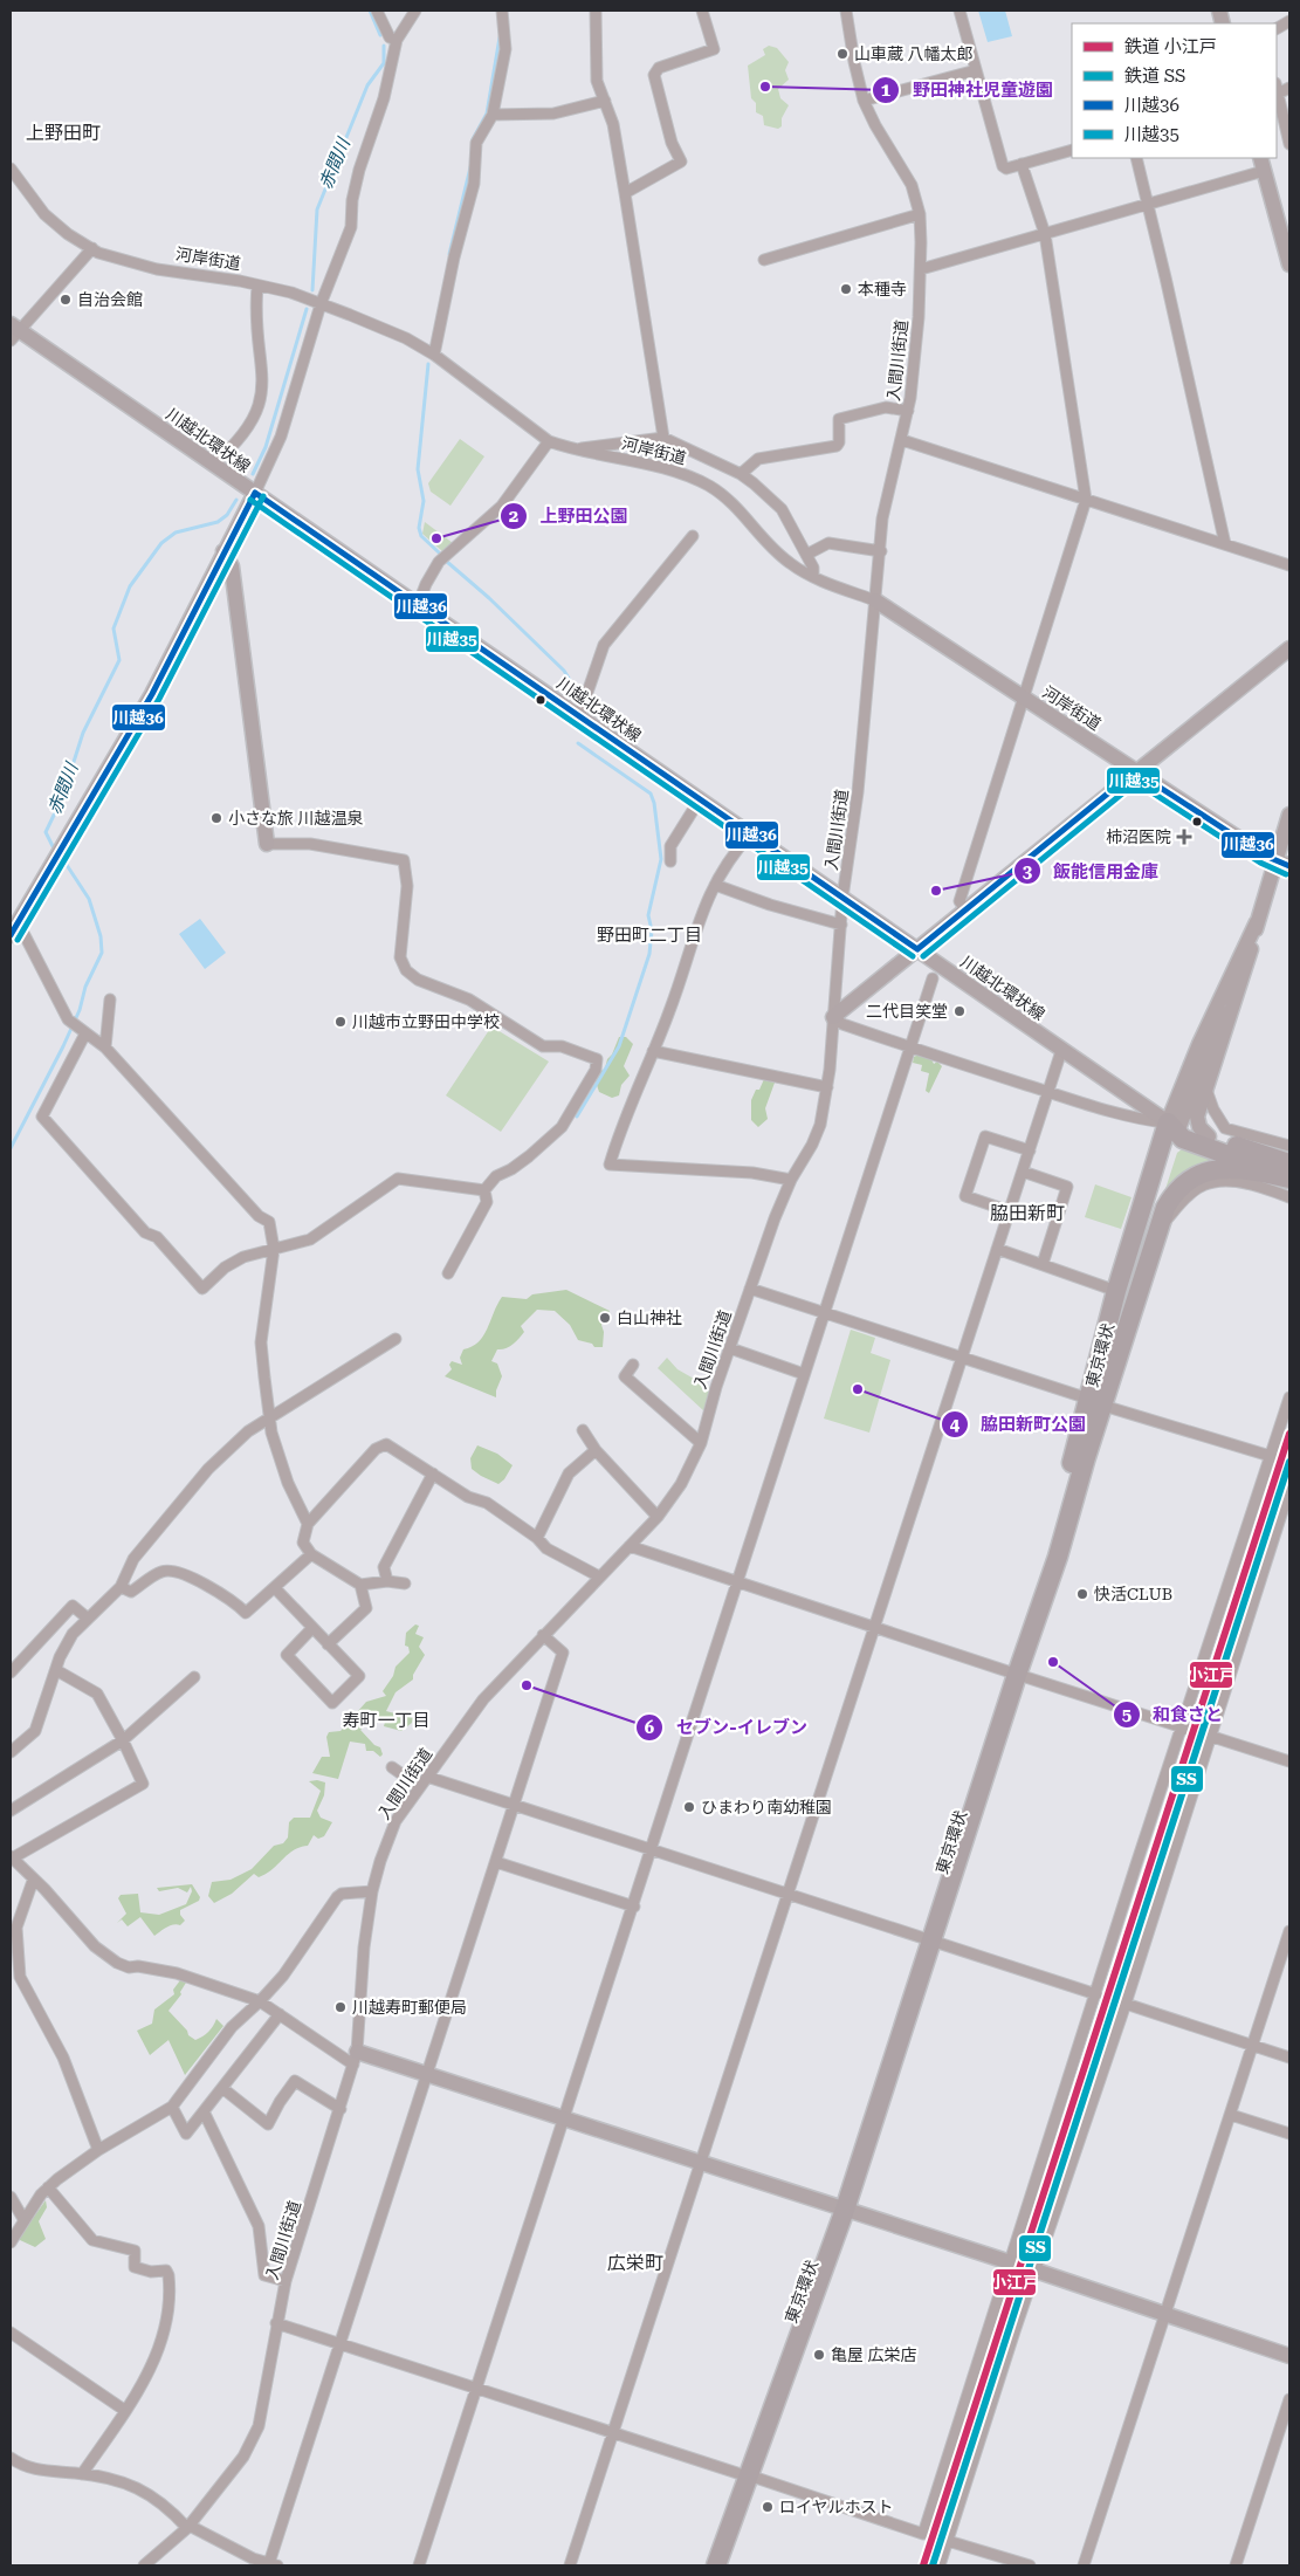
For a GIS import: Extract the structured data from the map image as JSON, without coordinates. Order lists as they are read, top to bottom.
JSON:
{
  "streets": {
    "highway": ["東京環状"],
    "street": ["河岸街道", "入間川街道", "川越北環状線"]
  },
  "crossings": [
    ["河岸街道", "入間川街道"],
    ["入間川街道", "川越北環状線"],
    ["川越北環状線", "東京環状"]
  ],
  "districts": [
    "上野田町",
    "野田町二丁目",
    "脇田新町",
    "寿町一丁目",
    "広栄町"
  ],
  "water": ["赤間川"],
  "places": {
    "other": [
      "山車蔵 八幡太郎",
      "野田神社児童遊園",
      "本種寺",
      "自治会館",
      "上野田公園",
      "小さな旅 川越温泉",
      "飯能信用金庫",
      "二代目笑堂",
      "川越市立野田中学校",
      "白山神社",
      "脇田新町公園",
      "快活CLUB",
      "和食さと",
      "セブン-イレブン",
      "ひまわり南幼稚園",
      "川越寿町郵便局",
      "亀屋 広栄店",
      "ロイヤルホスト"
    ],
    "health": ["柿沼医院"]
  },
  "lines": [
    "transit line 川越36",
    "transit line 川越35",
    "rail line 小江戸",
    "rail line SS"
  ],
  "legend": [
    "鉄道 小江戸",
    "鉄道 SS",
    "川越36",
    "川越35"
  ]
}
